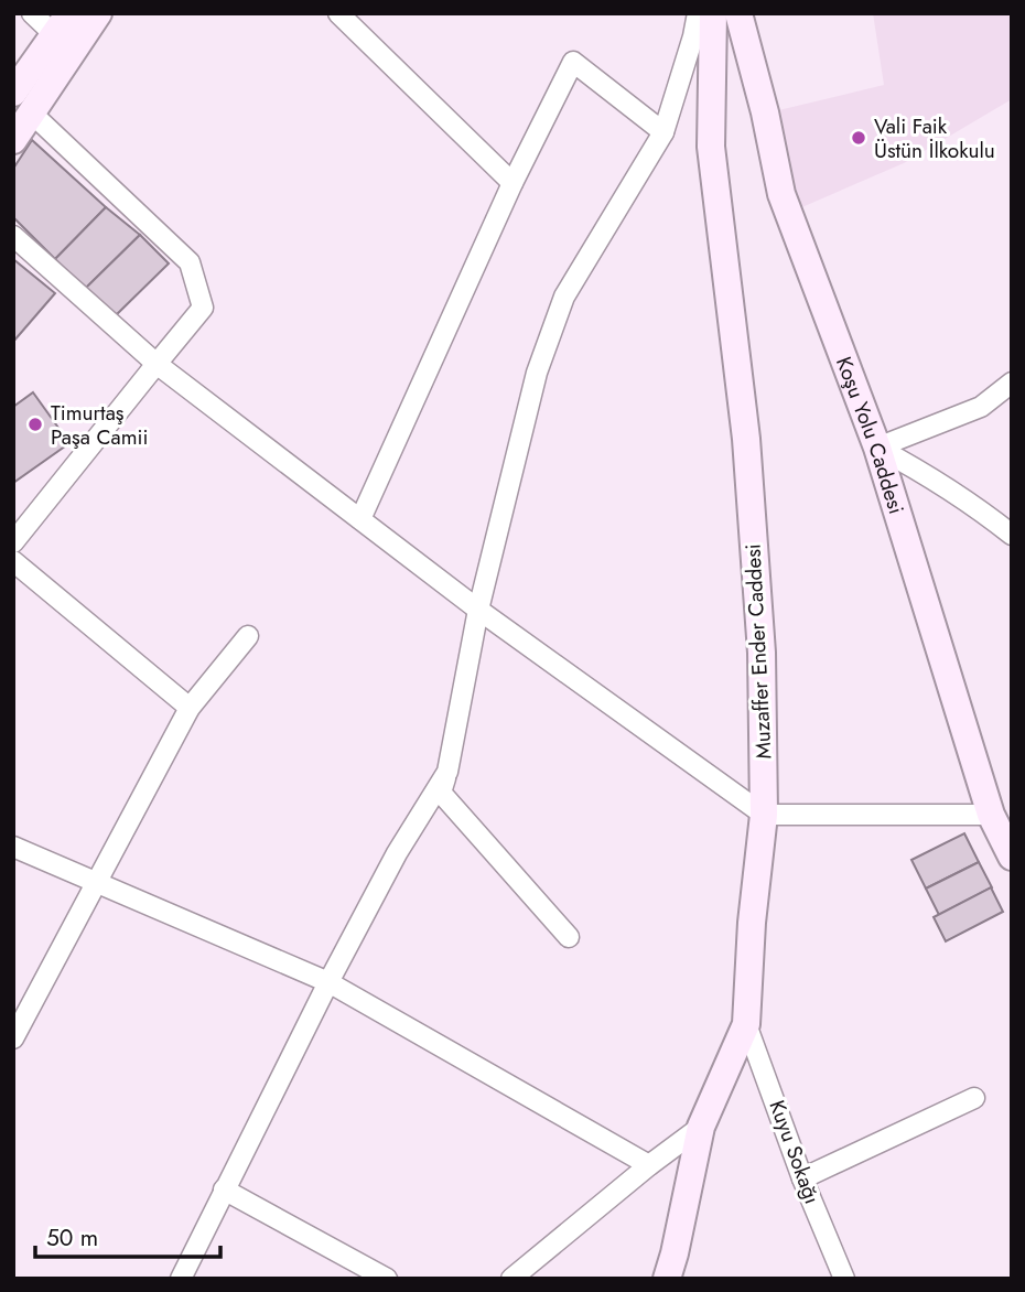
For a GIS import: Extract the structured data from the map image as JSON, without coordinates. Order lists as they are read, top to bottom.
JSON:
{
  "streets": {
    "street": ["Koşu Yolu Caddesi", "Muzaffer Ender Caddesi", "Kuyu Sokağı"]
  },
  "crossings": [
    ["Muzaffer Ender Caddesi", "Kuyu Sokağı"]
  ],
  "places": ["Vali Faik Üstün İlkokulu", "Timurtaş Paşa Camii"],
  "scale_bar": "50 m"
}
